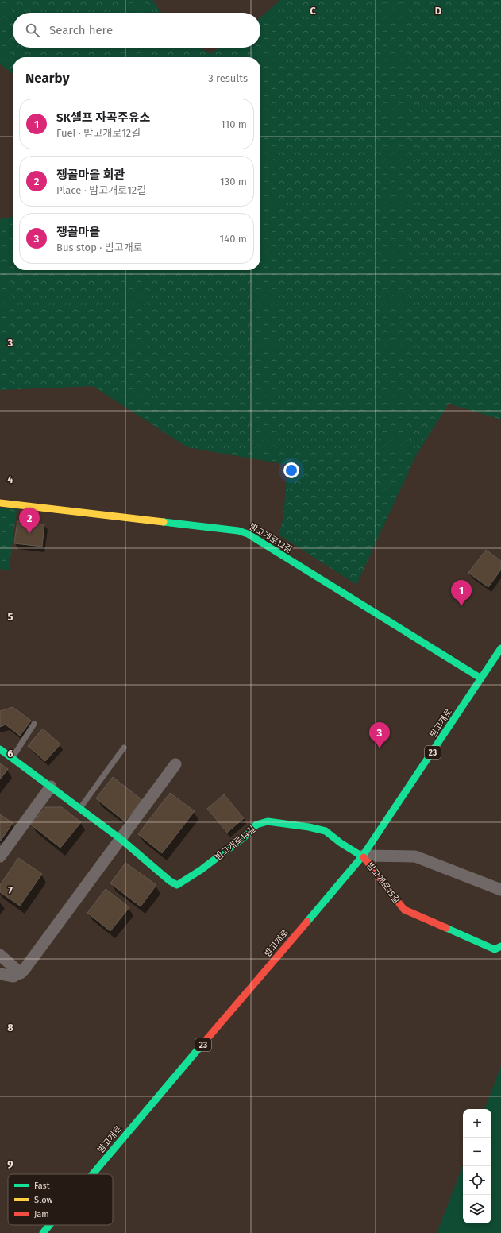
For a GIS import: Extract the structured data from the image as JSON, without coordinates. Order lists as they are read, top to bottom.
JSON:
{
  "streets": {
    "street": [
      "밤고개로12길",
      "밤고개로",
      "23",
      "밤고개로14길",
      "밤고개로15길"
    ]
  },
  "crossings": [
    ["밤고개로12길", "밤고개로"],
    ["밤고개로", "밤고개로14길"],
    ["밤고개로", "밤고개로15길"],
    ["밤고개로14길", "밤고개로15길"]
  ],
  "legend": ["Fast", "Slow", "Jam"],
  "page": {
    "search": "Search here",
    "heading": ["Nearby", "3 results"],
    "list": [
      {
        "mark": "1",
        "name": "SK셀프 자곡주유소",
        "note": "Fuel · 밤고개로12길",
        "value": "110 m"
      },
      {
        "mark": "2",
        "name": "쟁골마을 회관",
        "note": "Place · 밤고개로12길",
        "value": "130 m"
      },
      {
        "mark": "3",
        "name": "쟁골마을",
        "note": "Bus stop · 밤고개로",
        "value": "140 m"
      }
    ],
    "pins": ["2", "1", "3"],
    "map_buttons": ["+", "−"]
  },
  "grid": {
    "columns": ["C", "D"],
    "rows": [
      "3",
      "4",
      "5",
      "6",
      "7",
      "8",
      "9"
    ]
  }
}
